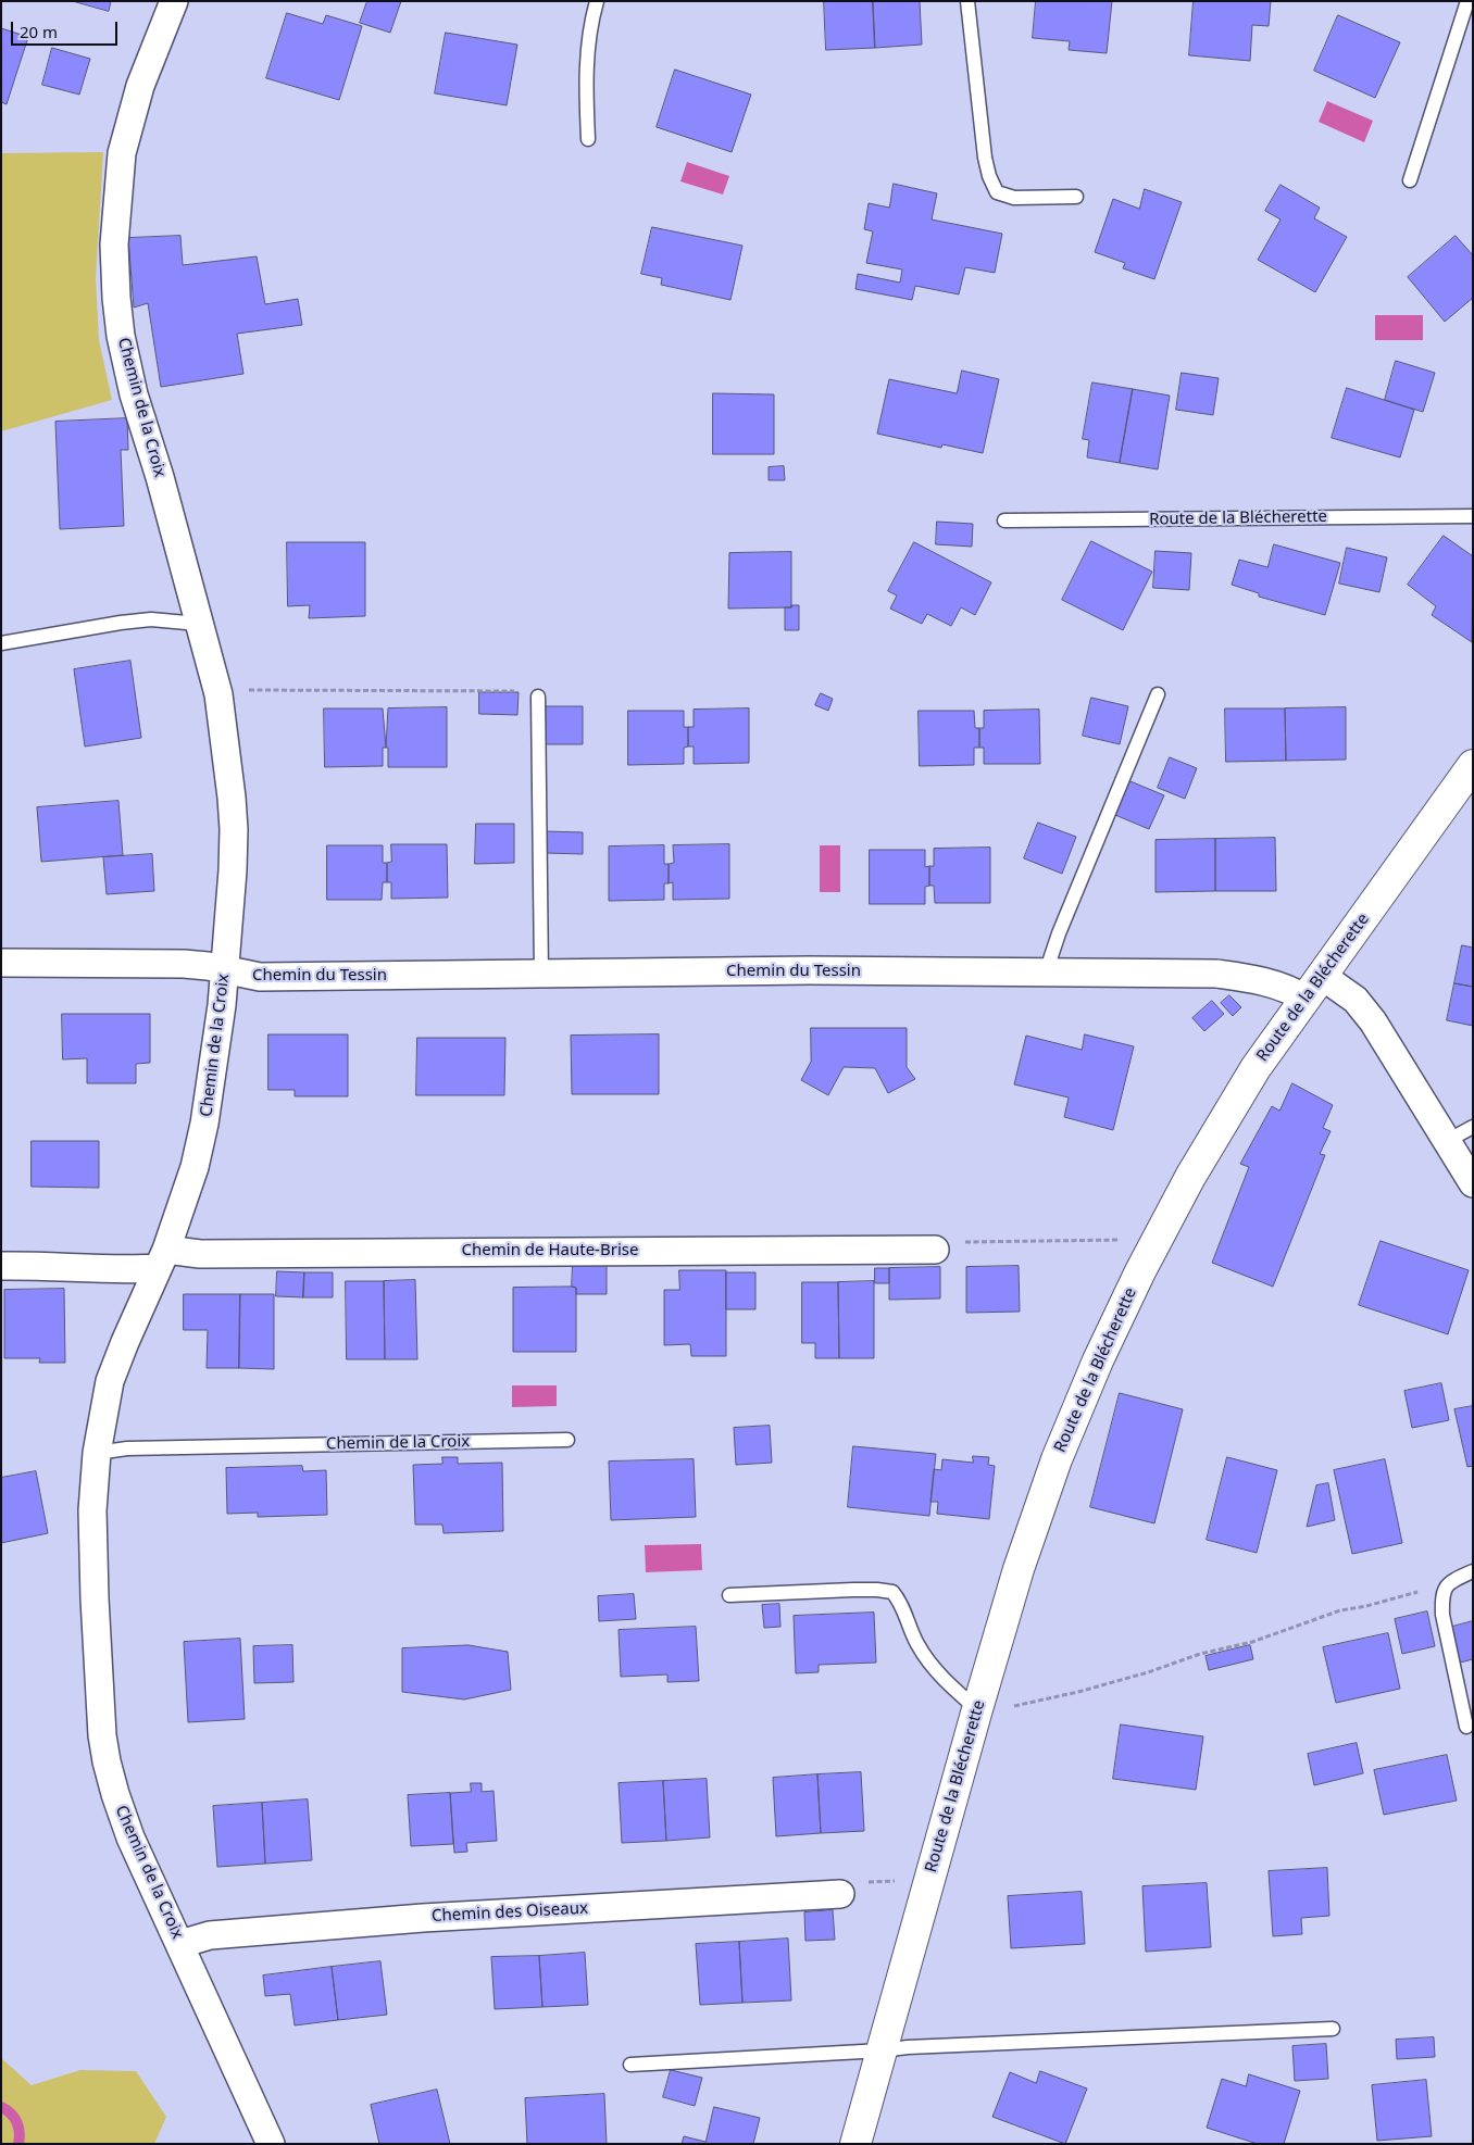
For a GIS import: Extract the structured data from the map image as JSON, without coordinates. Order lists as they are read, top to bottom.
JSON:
{
  "streets": {
    "main road": ["Route de la Blécherette"],
    "street": [
      "Chemin de la Croix",
      "Chemin du Tessin",
      "Chemin de Haute-Brise",
      "Chemin des Oiseaux"
    ]
  },
  "crossings": [
    ["Chemin de la Croix", "Chemin du Tessin"],
    ["Chemin de la Croix", "Chemin de Haute-Brise"],
    ["Chemin de la Croix", "Chemin des Oiseaux"],
    ["Route de la Blécherette", "Chemin du Tessin"]
  ],
  "scale_bar": "20 m"
}
